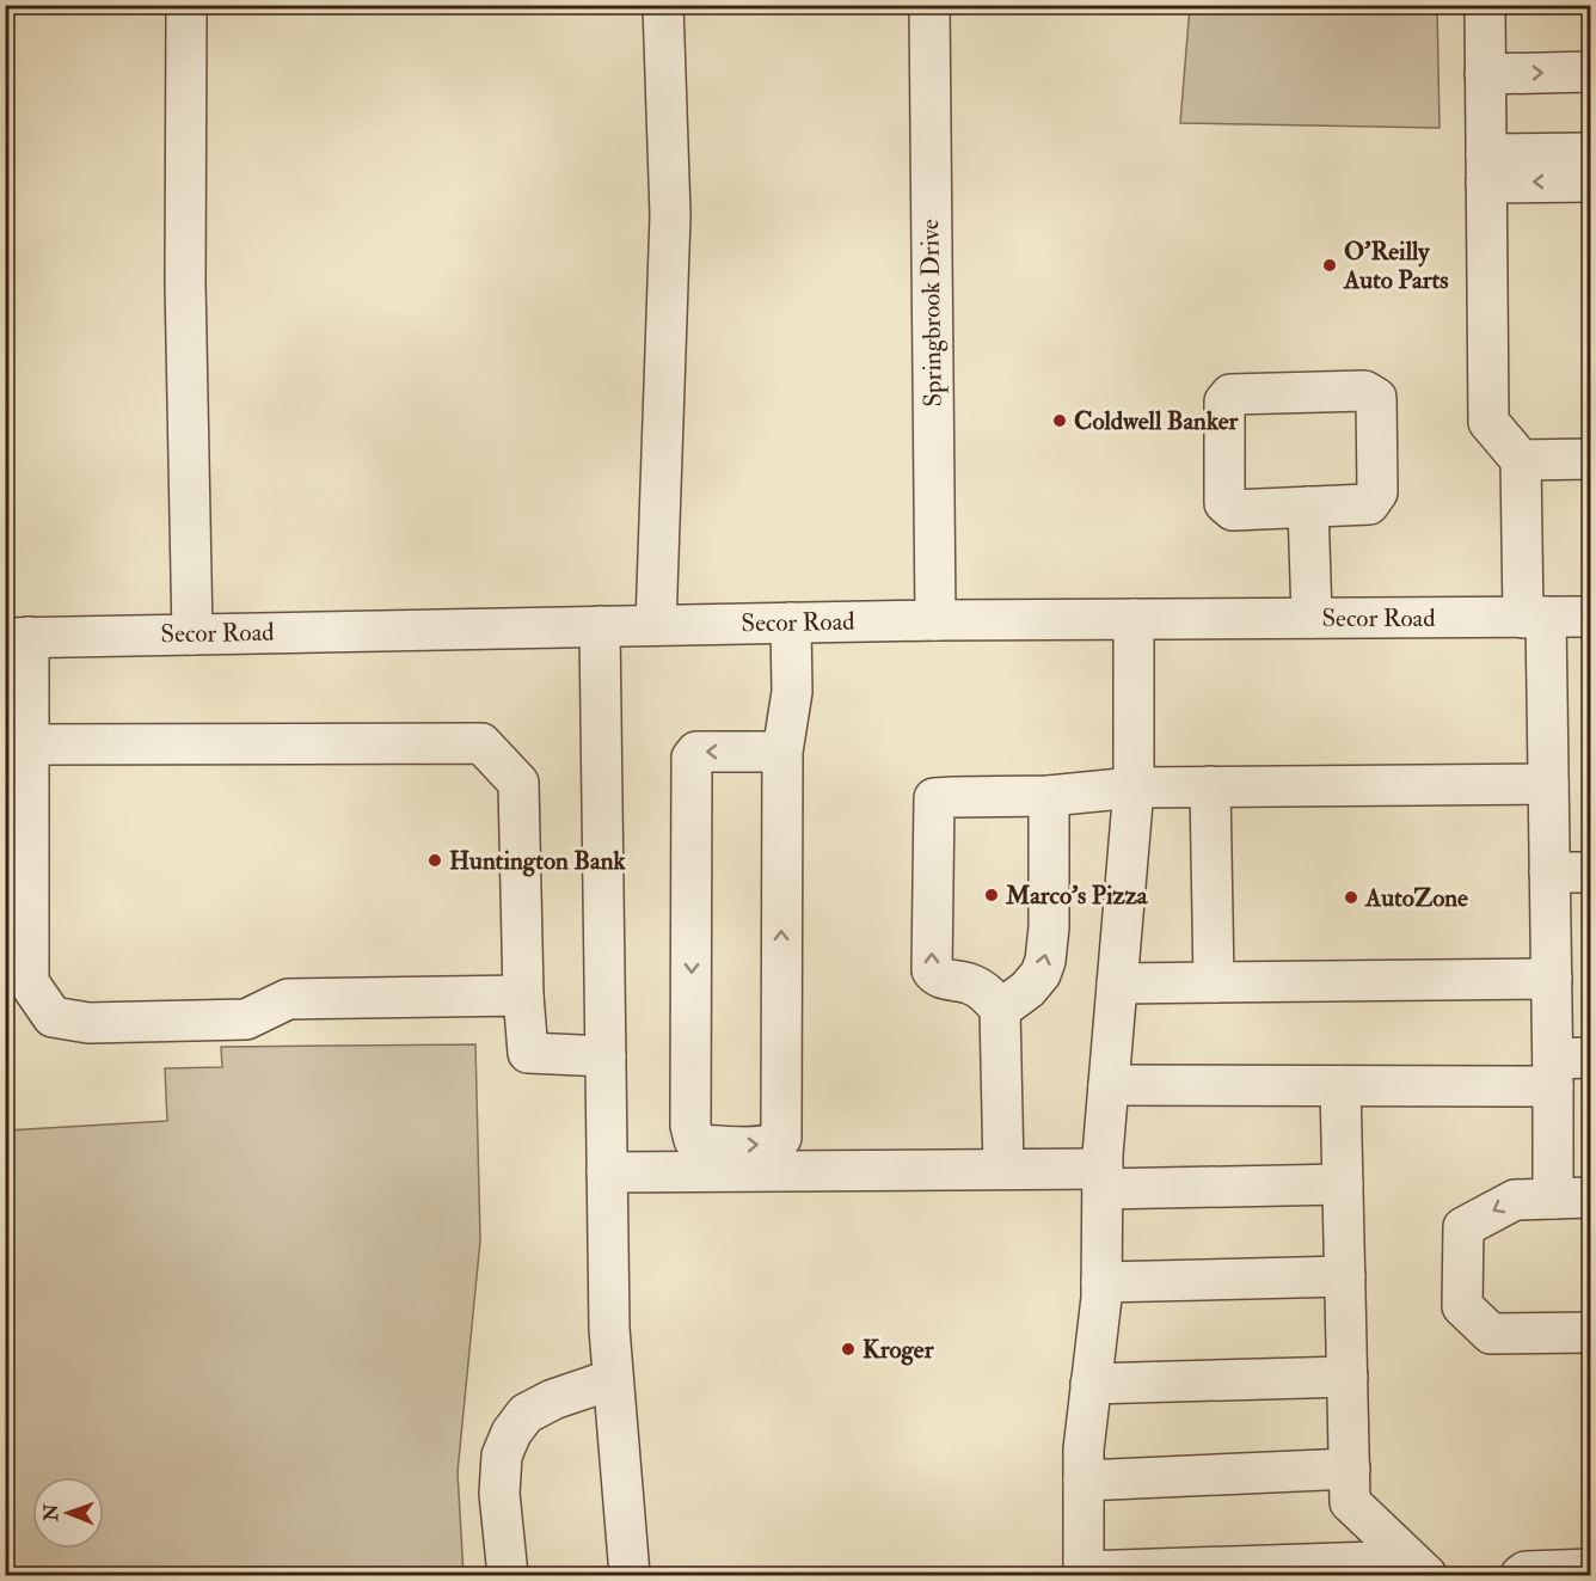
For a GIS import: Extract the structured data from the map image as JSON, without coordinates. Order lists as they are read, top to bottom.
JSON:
{
  "streets": {
    "street": ["Springbrook Drive", "Secor Road"]
  },
  "crossings": [
    ["Springbrook Drive", "Secor Road"]
  ],
  "places": [
    "O'Reilly Auto Parts",
    "Coldwell Banker",
    "Huntington Bank",
    "Marco's Pizza",
    "AutoZone",
    "Kroger"
  ],
  "north": "left"
}
